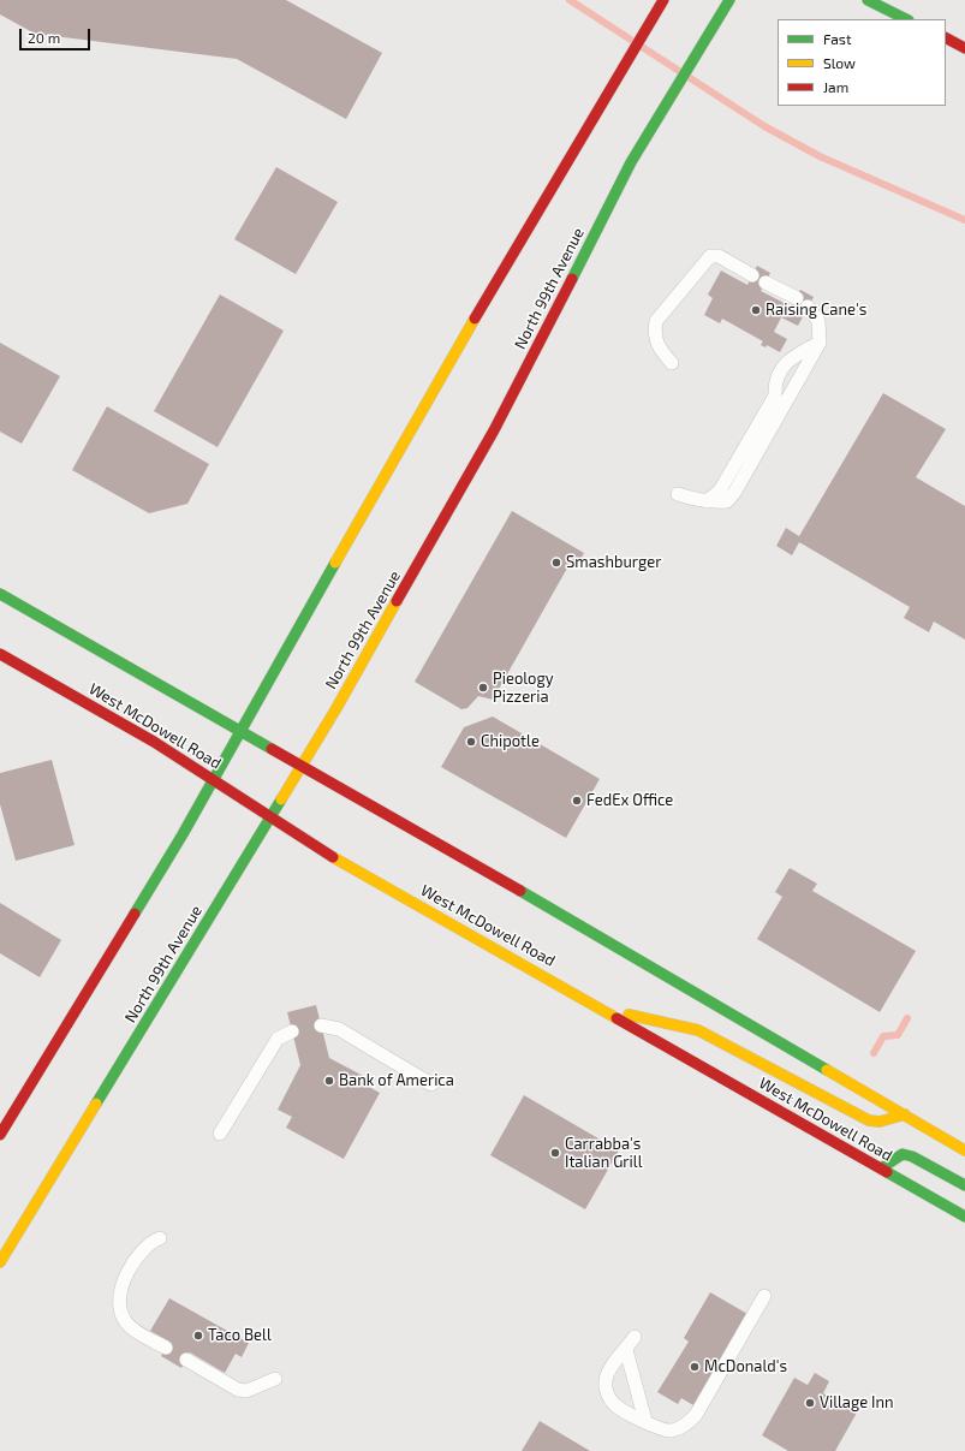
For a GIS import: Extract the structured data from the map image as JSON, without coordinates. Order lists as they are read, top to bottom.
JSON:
{
  "streets": {
    "main road": ["North 99th Avenue", "West McDowell Road"]
  },
  "crossings": [
    ["North 99th Avenue", "West McDowell Road"]
  ],
  "places": [
    "Raising Cane's",
    "Smashburger",
    "Pieology Pizzeria",
    "Chipotle",
    "FedEx Office",
    "Bank of America",
    "Carrabba's Italian Grill",
    "Taco Bell",
    "McDonald's",
    "Village Inn"
  ],
  "legend": ["Fast", "Slow", "Jam"],
  "scale_bar": "20 m"
}
